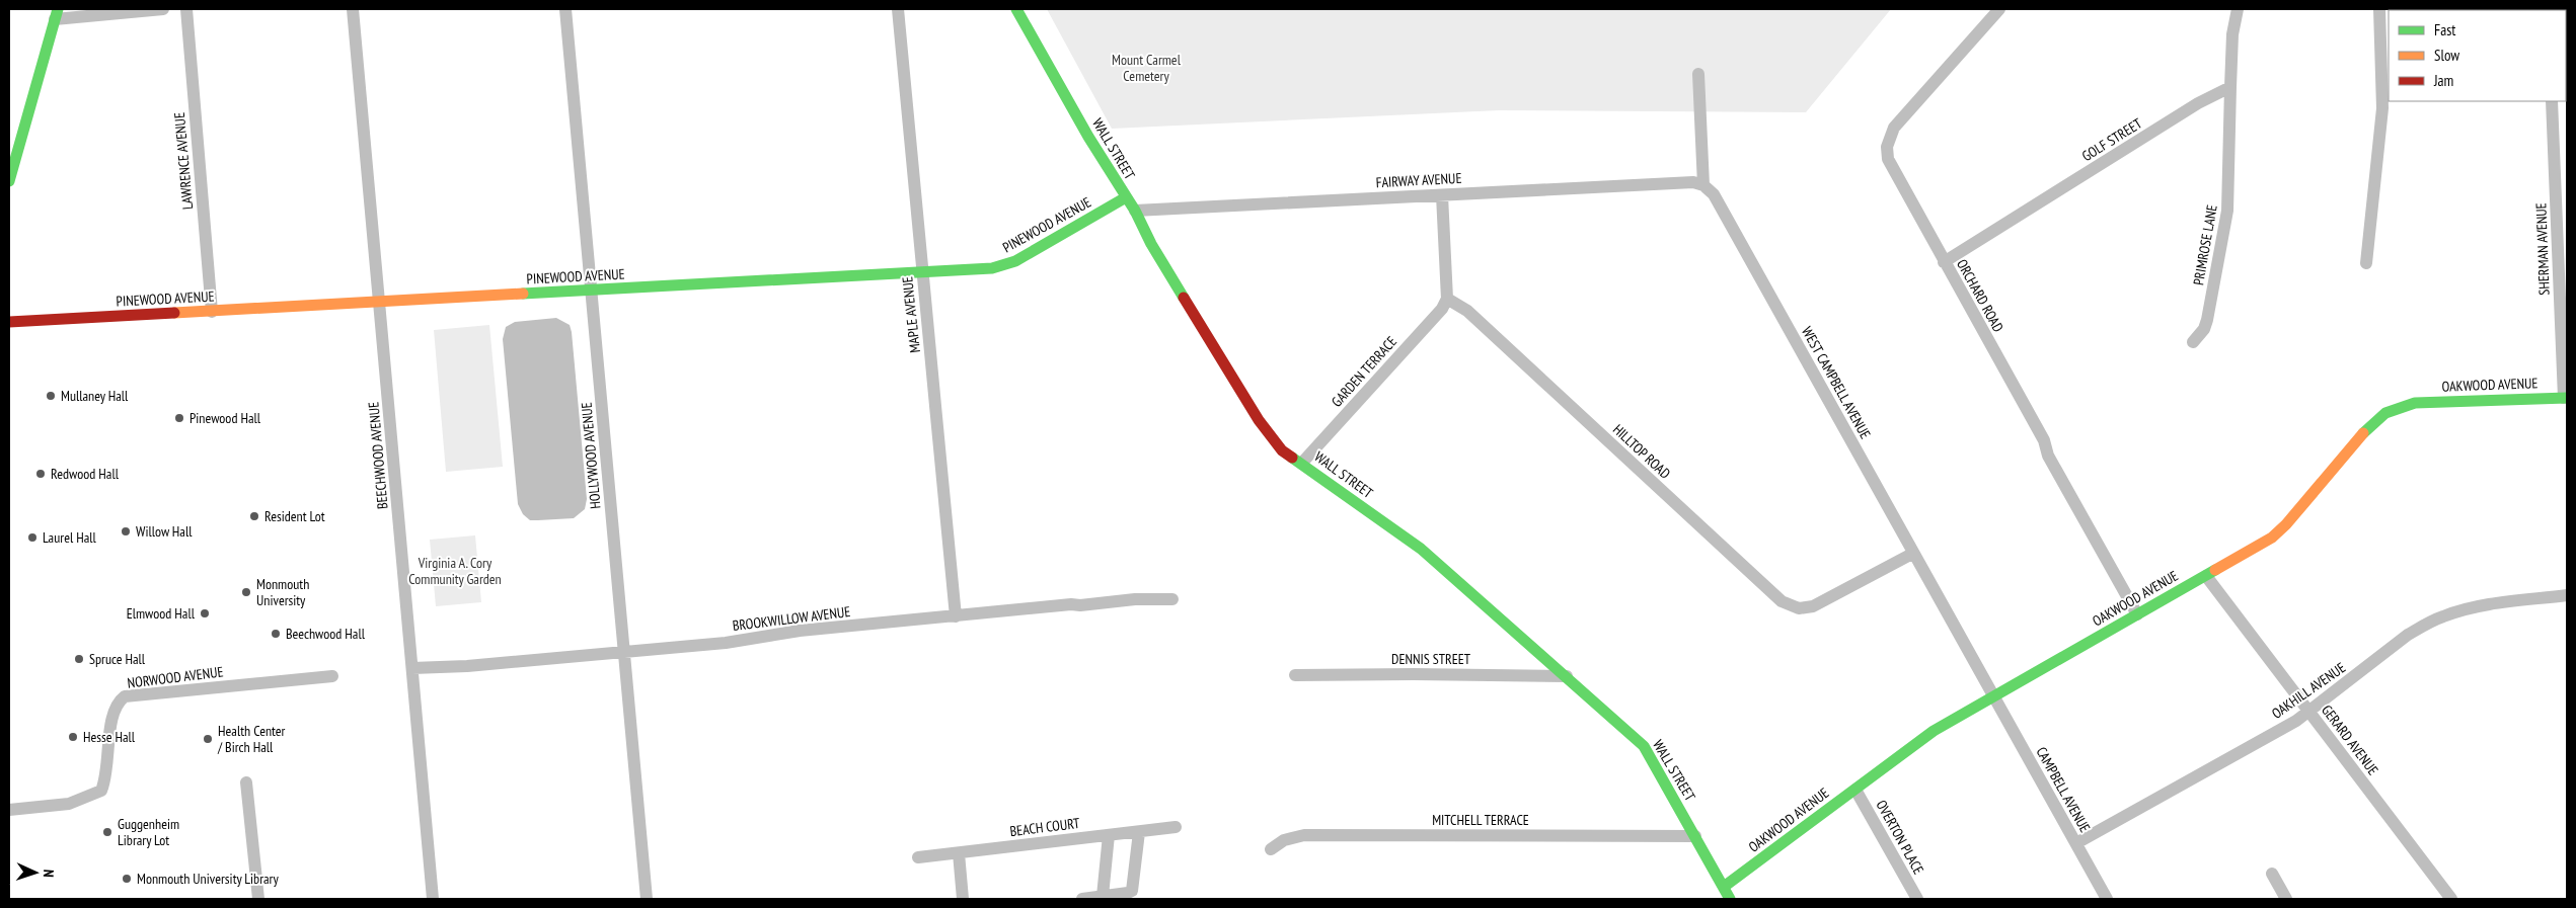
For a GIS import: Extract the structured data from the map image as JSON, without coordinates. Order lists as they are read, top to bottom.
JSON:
{
  "streets": {
    "street": [
      "GOLF STREET",
      "WALL STREET",
      "LAWRENCE AVENUE",
      "FAIRWAY AVENUE",
      "PINEWOOD AVENUE",
      "PRIMROSE LANE",
      "SHERMAN AVENUE",
      "ORCHARD ROAD",
      "MAPLE AVENUE",
      "GARDEN TERRACE",
      "WEST CAMPBELL AVENUE",
      "OAKWOOD AVENUE",
      "HILLTOP ROAD",
      "BEECHWOOD AVENUE",
      "HOLLYWOOD AVENUE",
      "BROOKWILLOW AVENUE",
      "DENNIS STREET",
      "NORWOOD AVENUE",
      "OAKHILL AVENUE",
      "GERARD AVENUE",
      "CAMPBELL AVENUE",
      "MITCHELL TERRACE",
      "BEACH COURT",
      "OVERTON PLACE"
    ]
  },
  "crossings": [
    ["GOLF STREET", "PRIMROSE LANE"],
    ["GOLF STREET", "ORCHARD ROAD"],
    ["WALL STREET", "FAIRWAY AVENUE"],
    ["WALL STREET", "PINEWOOD AVENUE"],
    ["WALL STREET", "GARDEN TERRACE"],
    ["WALL STREET", "OAKWOOD AVENUE"],
    ["WALL STREET", "DENNIS STREET"],
    ["WALL STREET", "MITCHELL TERRACE"],
    ["LAWRENCE AVENUE", "PINEWOOD AVENUE"],
    ["FAIRWAY AVENUE", "WEST CAMPBELL AVENUE"],
    ["PINEWOOD AVENUE", "MAPLE AVENUE"],
    ["PINEWOOD AVENUE", "BEECHWOOD AVENUE"],
    ["PINEWOOD AVENUE", "HOLLYWOOD AVENUE"],
    ["SHERMAN AVENUE", "OAKWOOD AVENUE"],
    ["ORCHARD ROAD", "OAKWOOD AVENUE"],
    ["MAPLE AVENUE", "BROOKWILLOW AVENUE"],
    ["GARDEN TERRACE", "HILLTOP ROAD"],
    ["WEST CAMPBELL AVENUE", "OAKWOOD AVENUE"],
    ["WEST CAMPBELL AVENUE", "HILLTOP ROAD"],
    ["WEST CAMPBELL AVENUE", "CAMPBELL AVENUE"],
    ["OAKWOOD AVENUE", "GERARD AVENUE"],
    ["OAKWOOD AVENUE", "CAMPBELL AVENUE"],
    ["OAKWOOD AVENUE", "OVERTON PLACE"],
    ["BEECHWOOD AVENUE", "BROOKWILLOW AVENUE"],
    ["HOLLYWOOD AVENUE", "BROOKWILLOW AVENUE"],
    ["OAKHILL AVENUE", "GERARD AVENUE"],
    ["OAKHILL AVENUE", "CAMPBELL AVENUE"]
  ],
  "parks": ["Mount Carmel Cemetery", "Virginia A. Cory Community Garden"],
  "places": [
    "Mullaney Hall",
    "Pinewood Hall",
    "Redwood Hall",
    "Resident Lot",
    "Willow Hall",
    "Laurel Hall",
    "Monmouth University",
    "Elmwood Hall",
    "Beechwood Hall",
    "Spruce Hall",
    "Hesse Hall",
    "Health Center / Birch Hall",
    "Guggenheim Library Lot",
    "Monmouth University Library"
  ],
  "legend": ["Fast", "Slow", "Jam"],
  "north": "right"
}
